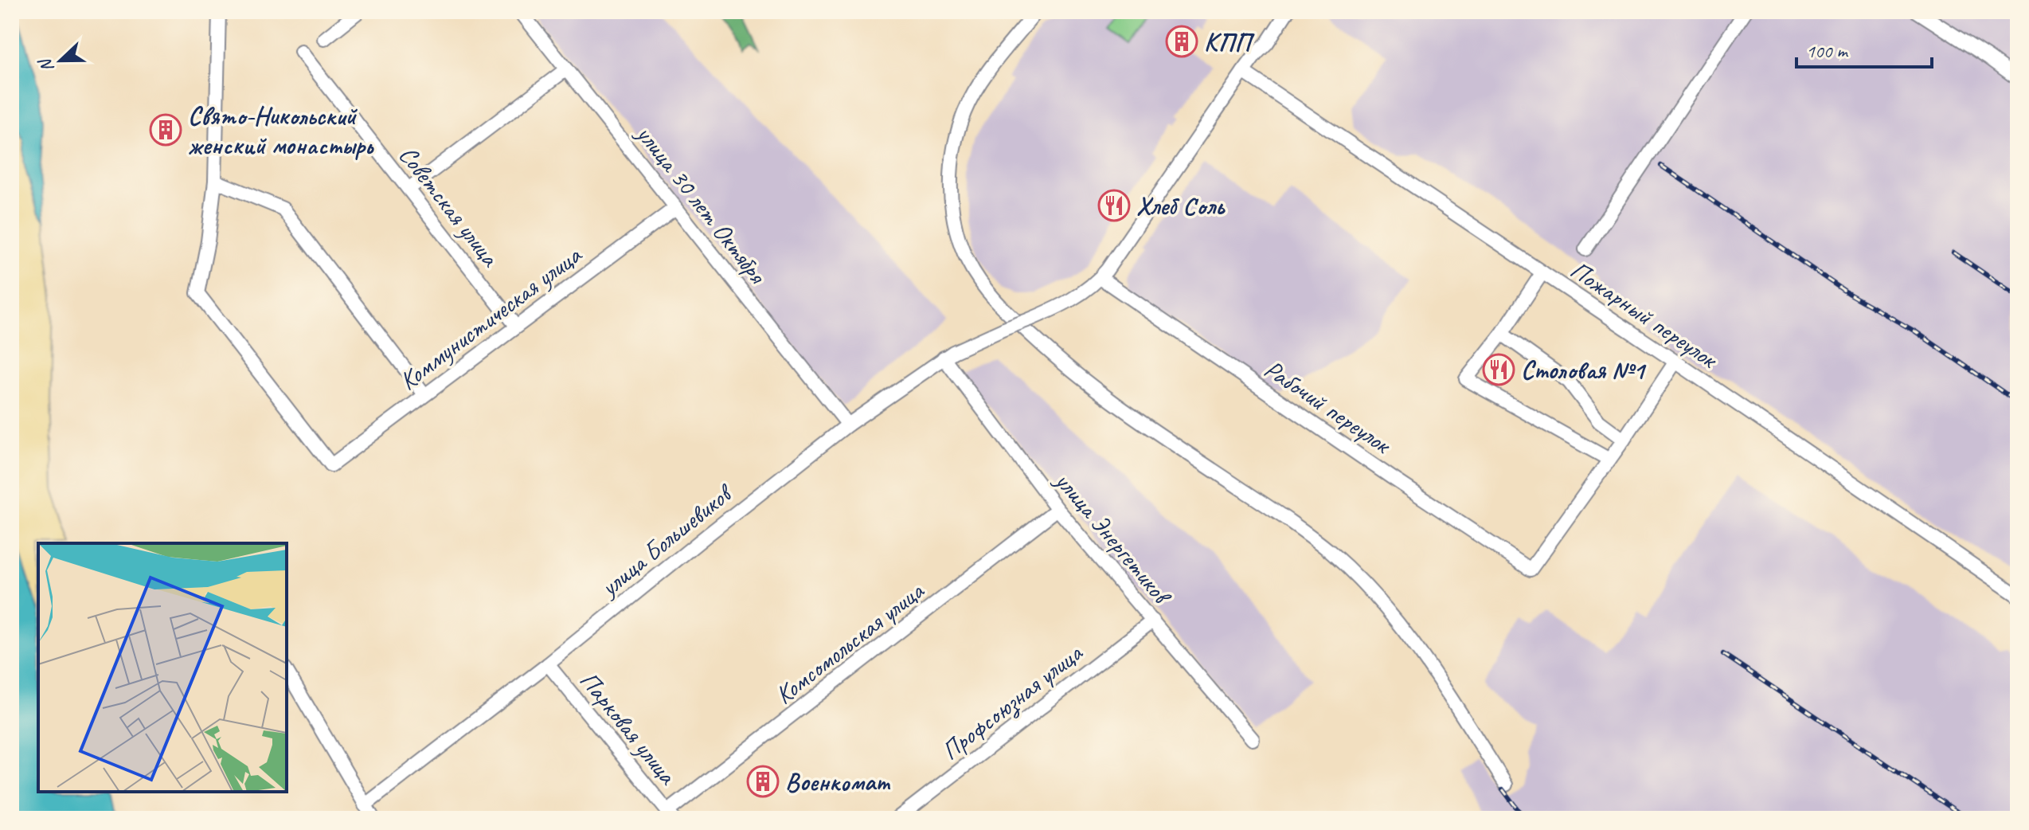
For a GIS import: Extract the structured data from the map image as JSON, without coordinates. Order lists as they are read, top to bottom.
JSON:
{
  "streets": {
    "street": [
      "улица 30 лет Октября",
      "Советская улица",
      "Пожарный переулок",
      "Коммунистическая улица",
      "Рабочий переулок",
      "улица Энергетиков",
      "улица Большевиков",
      "Комсомольская улица",
      "Профсоюзная улица",
      "Парковая улица"
    ]
  },
  "crossings": [
    ["улица 30 лет Октября", "Коммунистическая улица"],
    ["улица 30 лет Октября", "улица Большевиков"],
    ["Советская улица", "Коммунистическая улица"],
    ["Пожарный переулок", "улица Большевиков"],
    ["Рабочий переулок", "улица Большевиков"],
    ["улица Энергетиков", "улица Большевиков"],
    ["улица Энергетиков", "Комсомольская улица"],
    ["улица Энергетиков", "Профсоюзная улица"],
    ["улица Большевиков", "Парковая улица"],
    ["Комсомольская улица", "Парковая улица"]
  ],
  "places": {
    "building": ["КПП", "Свято-Никольский женский монастырь", "Военкомат"],
    "restaurant": ["Хлеб Соль", "Столовая №1"]
  },
  "scale_bar": "100 m",
  "north": "left"
}
